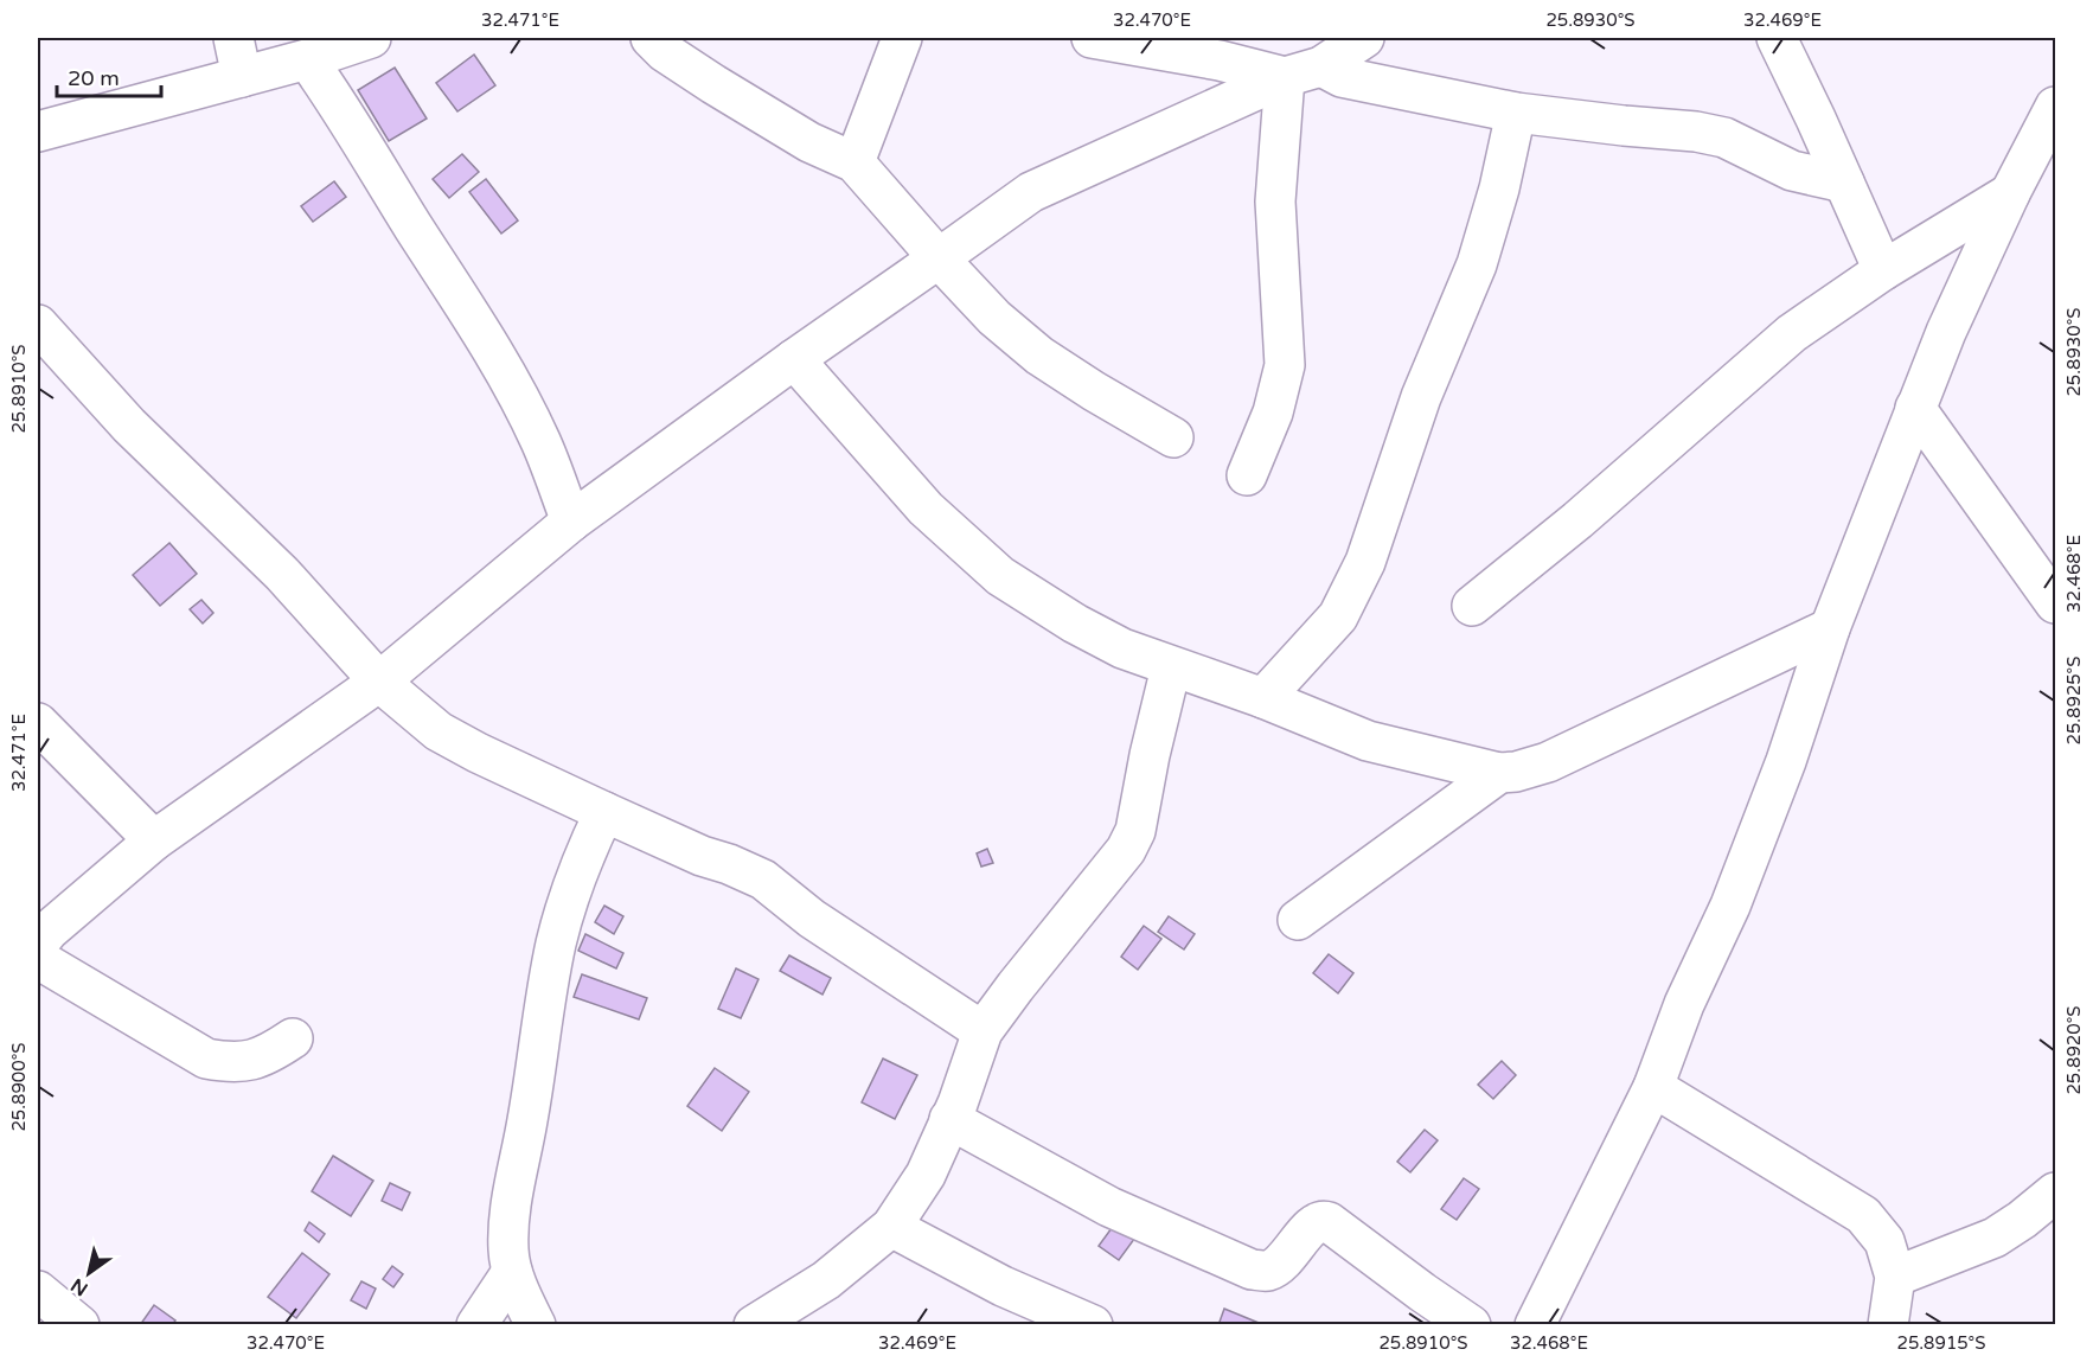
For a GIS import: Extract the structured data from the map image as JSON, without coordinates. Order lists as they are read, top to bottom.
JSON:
{
  "scale_bar": "20 m",
  "north": "bottom left",
  "coordinates": [
    "32.471°E",
    "32.470°E",
    "25.8930°S",
    "32.469°E",
    "25.8910°S",
    "32.468°E",
    "25.8925°S",
    "25.8920°S",
    "25.8900°S",
    "25.8915°S"
  ]
}
